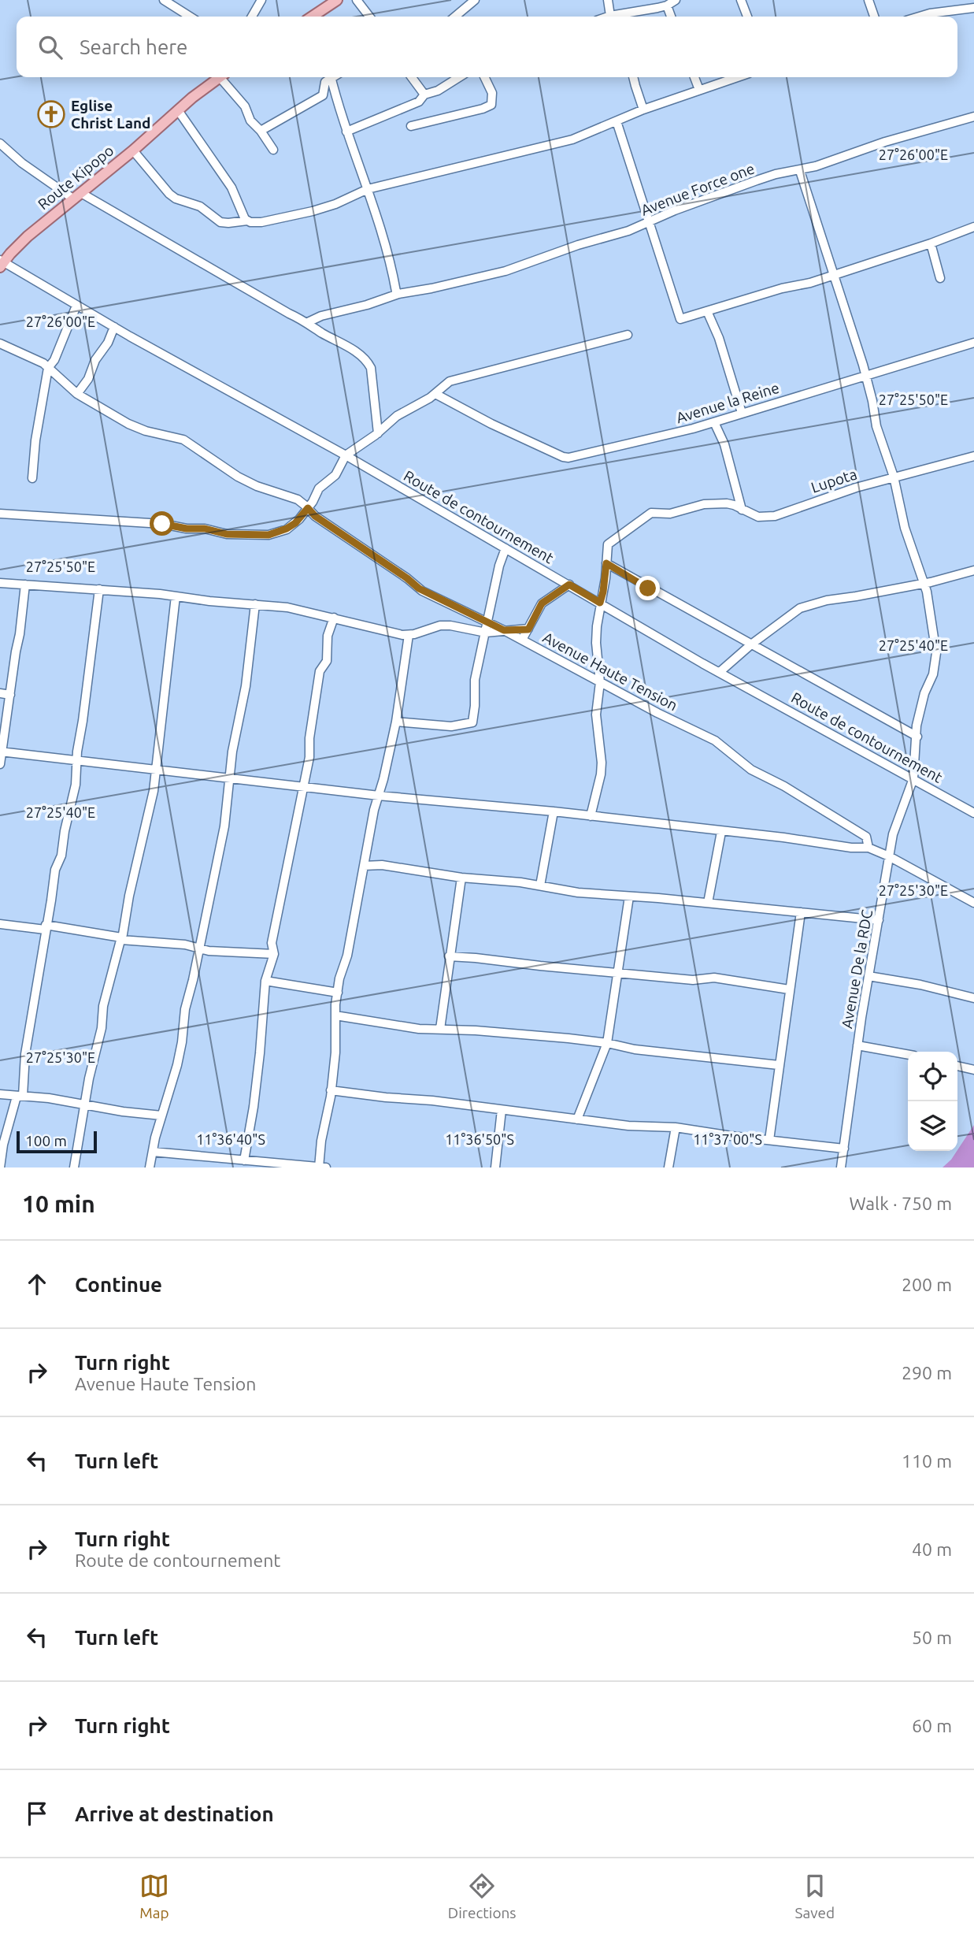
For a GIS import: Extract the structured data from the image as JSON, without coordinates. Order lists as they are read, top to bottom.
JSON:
{
  "streets": {
    "main road": ["Route Kipopo"],
    "street": [
      "Avenue Force one",
      "Avenue la Reine",
      "Lupota",
      "Route de contournement",
      "Avenue Haute Tension",
      "Avenue De la RDC"
    ]
  },
  "crossings": [
    ["Route Kipopo", "Route de contournement"],
    ["Avenue Force one", "Avenue De la RDC"],
    ["Avenue la Reine", "Avenue De la RDC"],
    ["Lupota", "Route de contournement"],
    ["Lupota", "Avenue Haute Tension"],
    ["Lupota", "Avenue De la RDC"],
    ["Route de contournement", "Avenue De la RDC"],
    ["Avenue Haute Tension", "Avenue De la RDC"]
  ],
  "places": {
    "church": ["Eglise Christ Land"]
  },
  "scale_bar": "100 m",
  "page": {
    "search": "Search here",
    "scale": "100 m",
    "heading": ["10 min", "Walk · 750 m"],
    "list": [
      ["Continue", "200 m"],
      ["Turn right", "Avenue Haute Tension", "290 m"],
      ["Turn left", "110 m"],
      ["Turn right", "Route de contournement", "40 m"],
      ["Turn left", "50 m"],
      ["Turn right", "60 m"],
      "Arrive at destination"
    ],
    "nav": ["Map", "Directions", "Saved"]
  },
  "coordinates": [
    "27°26'00\"E",
    "27°25'50\"E",
    "27°25'40\"E",
    "27°25'30\"E",
    "11°36'40\"S",
    "11°36'50\"S",
    "11°37'00\"S"
  ]
}
